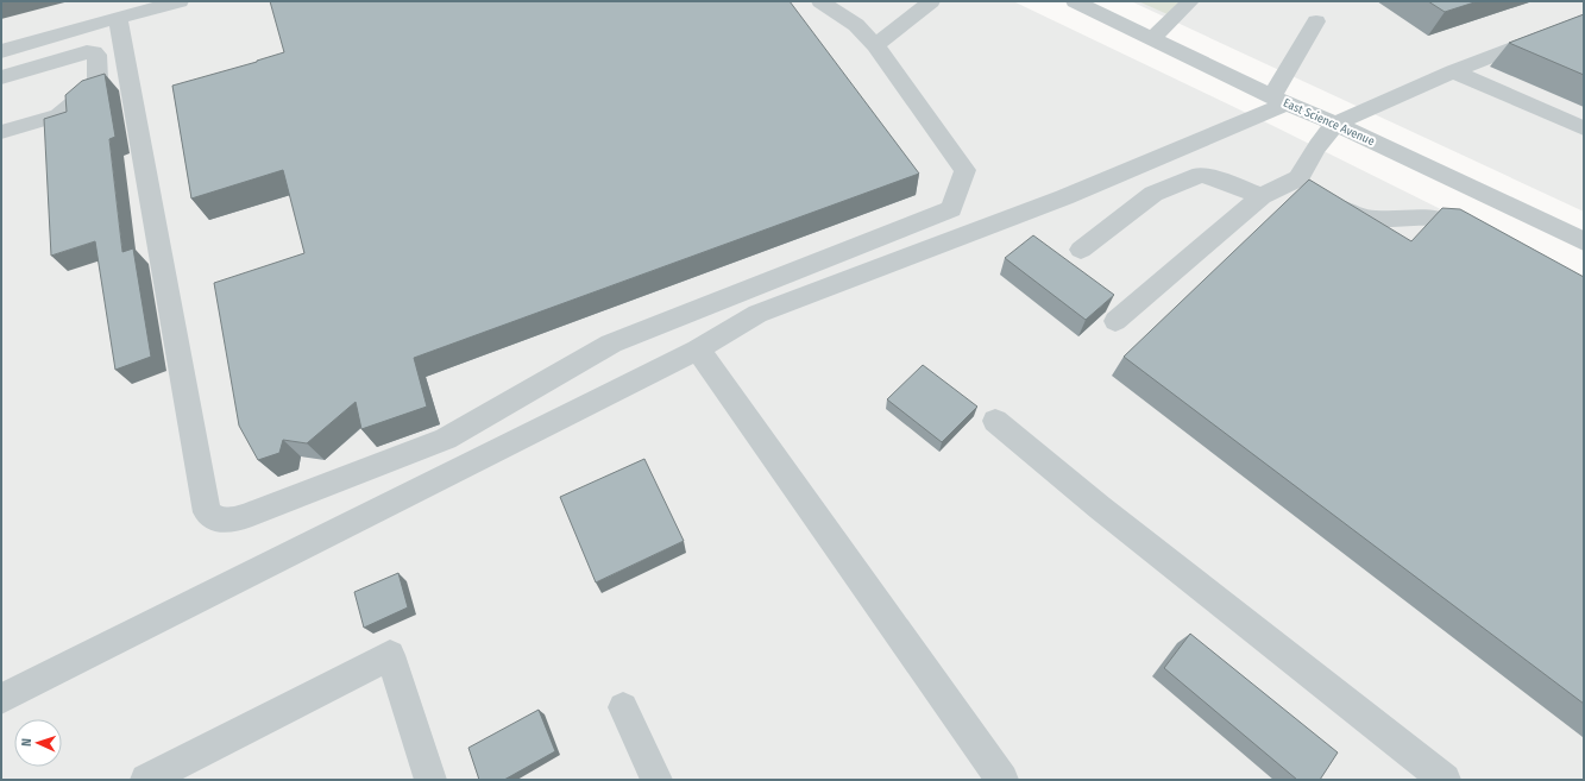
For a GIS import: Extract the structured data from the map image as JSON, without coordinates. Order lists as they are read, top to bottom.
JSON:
{
  "streets": {
    "street": ["East Science Avenue"]
  },
  "north": "left"
}
